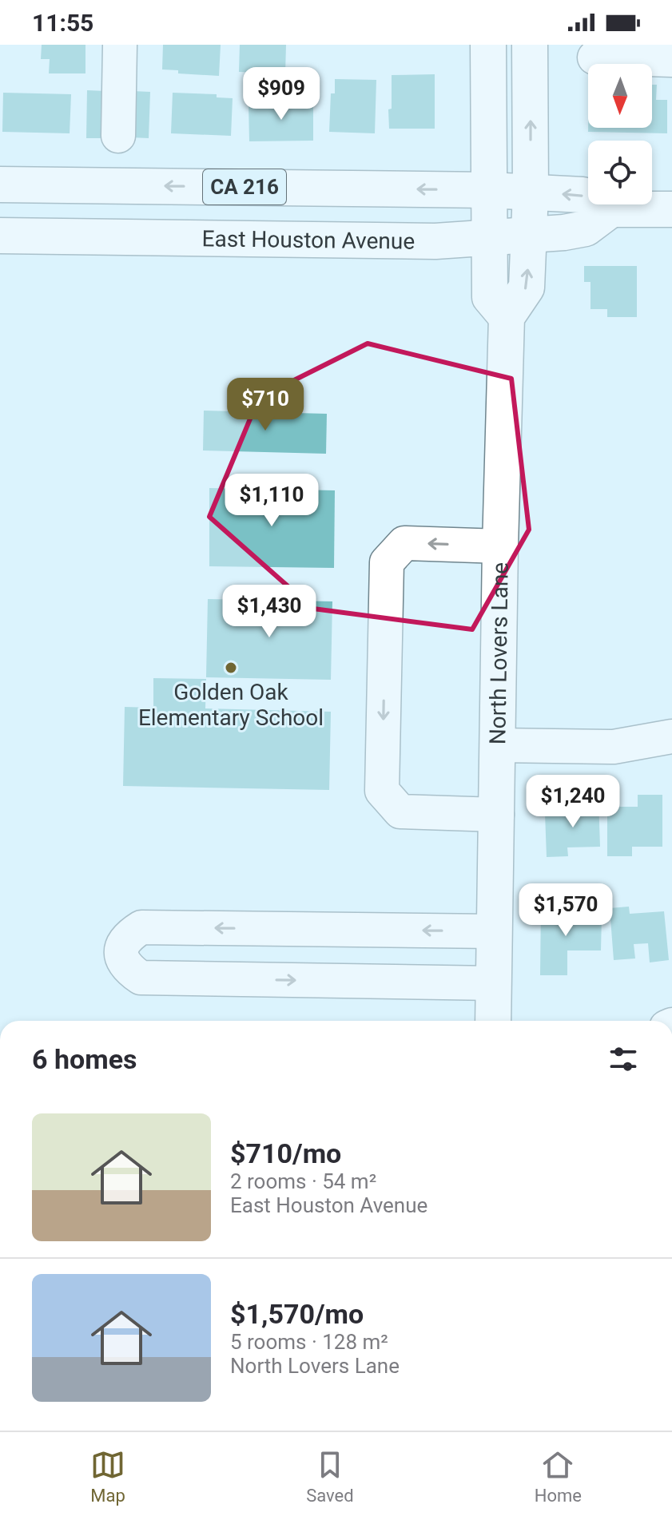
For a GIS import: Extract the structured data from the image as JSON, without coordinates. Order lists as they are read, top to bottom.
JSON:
{
  "streets": {
    "main road": ["CA 216", "East Houston Avenue", "North Lovers Lane"]
  },
  "places": ["Golden Oak Elementary School"],
  "north": "bottom",
  "page": {
    "status": "11:55",
    "price": [
      "$909",
      "$710",
      "$1,110",
      "$1,430",
      "$1,240",
      "$1,570"
    ],
    "heading": "6 homes",
    "list": [
      {
        "name": "$710/mo",
        "note": "2 rooms · 54 m² · East Houston Avenue"
      },
      {
        "name": "$1,570/mo",
        "note": "5 rooms · 128 m² · North Lovers Lane"
      }
    ],
    "tabs": ["Map", "Saved", "Home"]
  }
}
